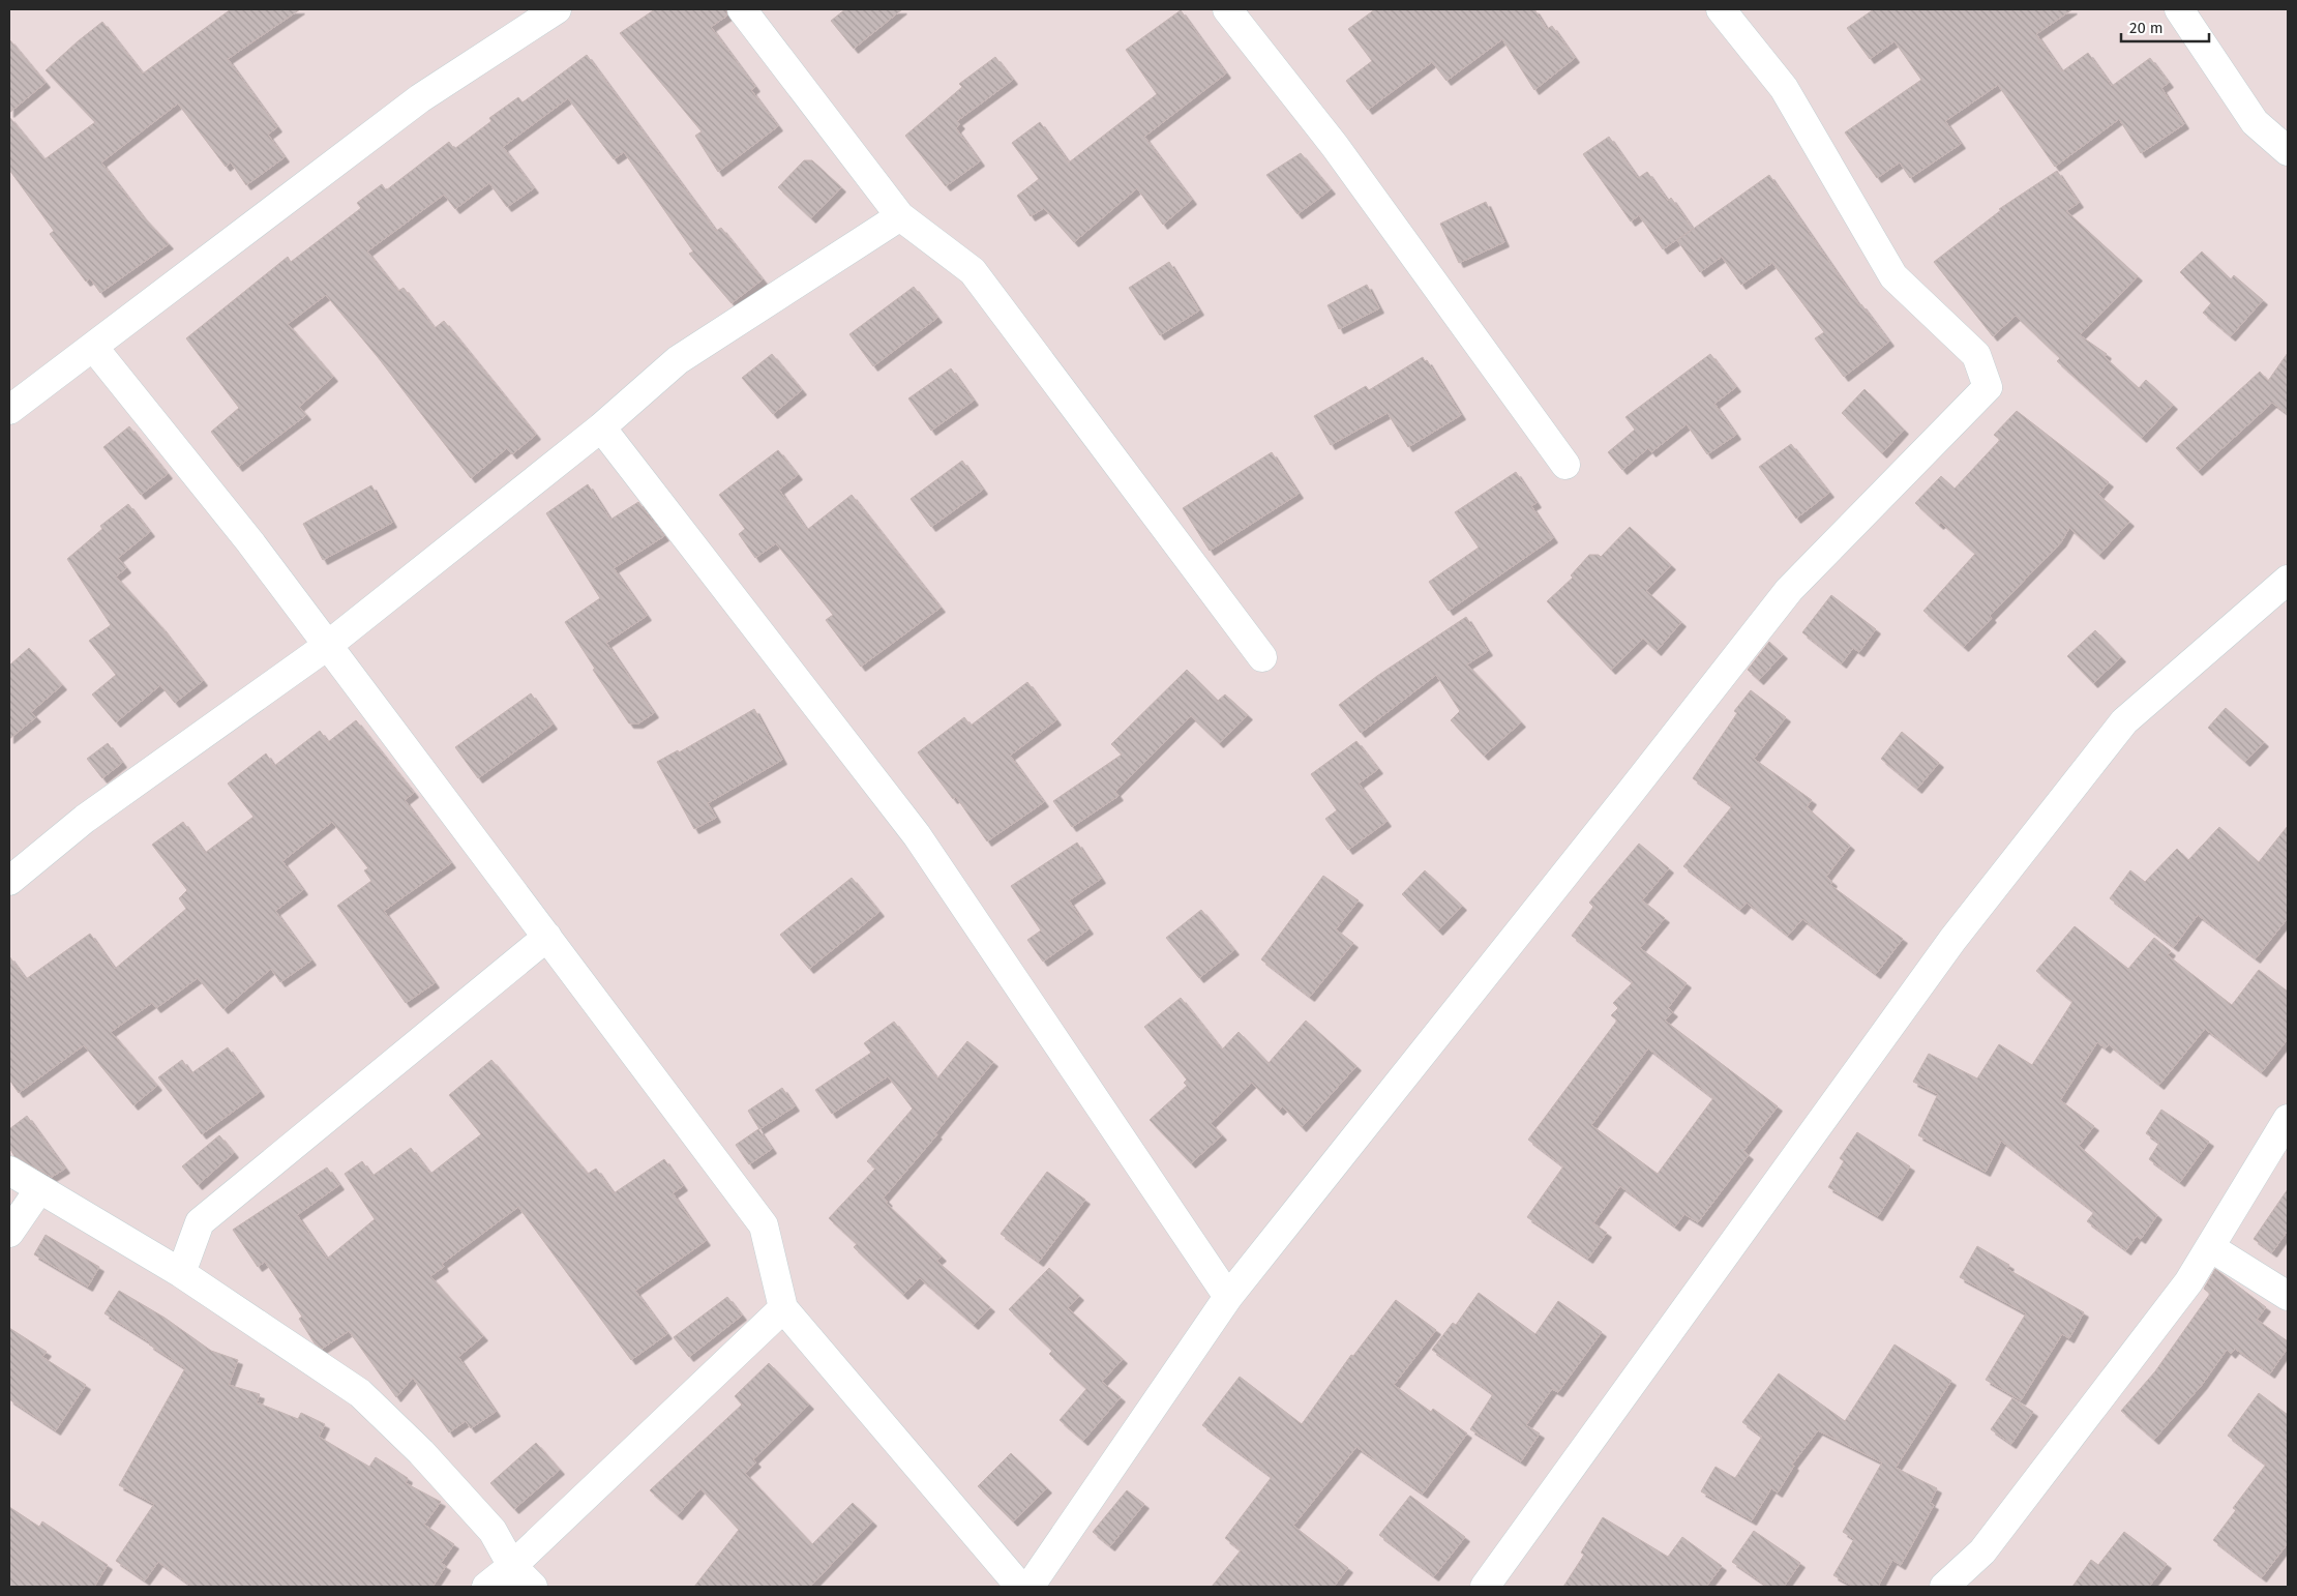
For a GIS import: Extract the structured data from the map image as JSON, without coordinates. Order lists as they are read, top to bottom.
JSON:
{
  "scale_bar": "20 m"
}
